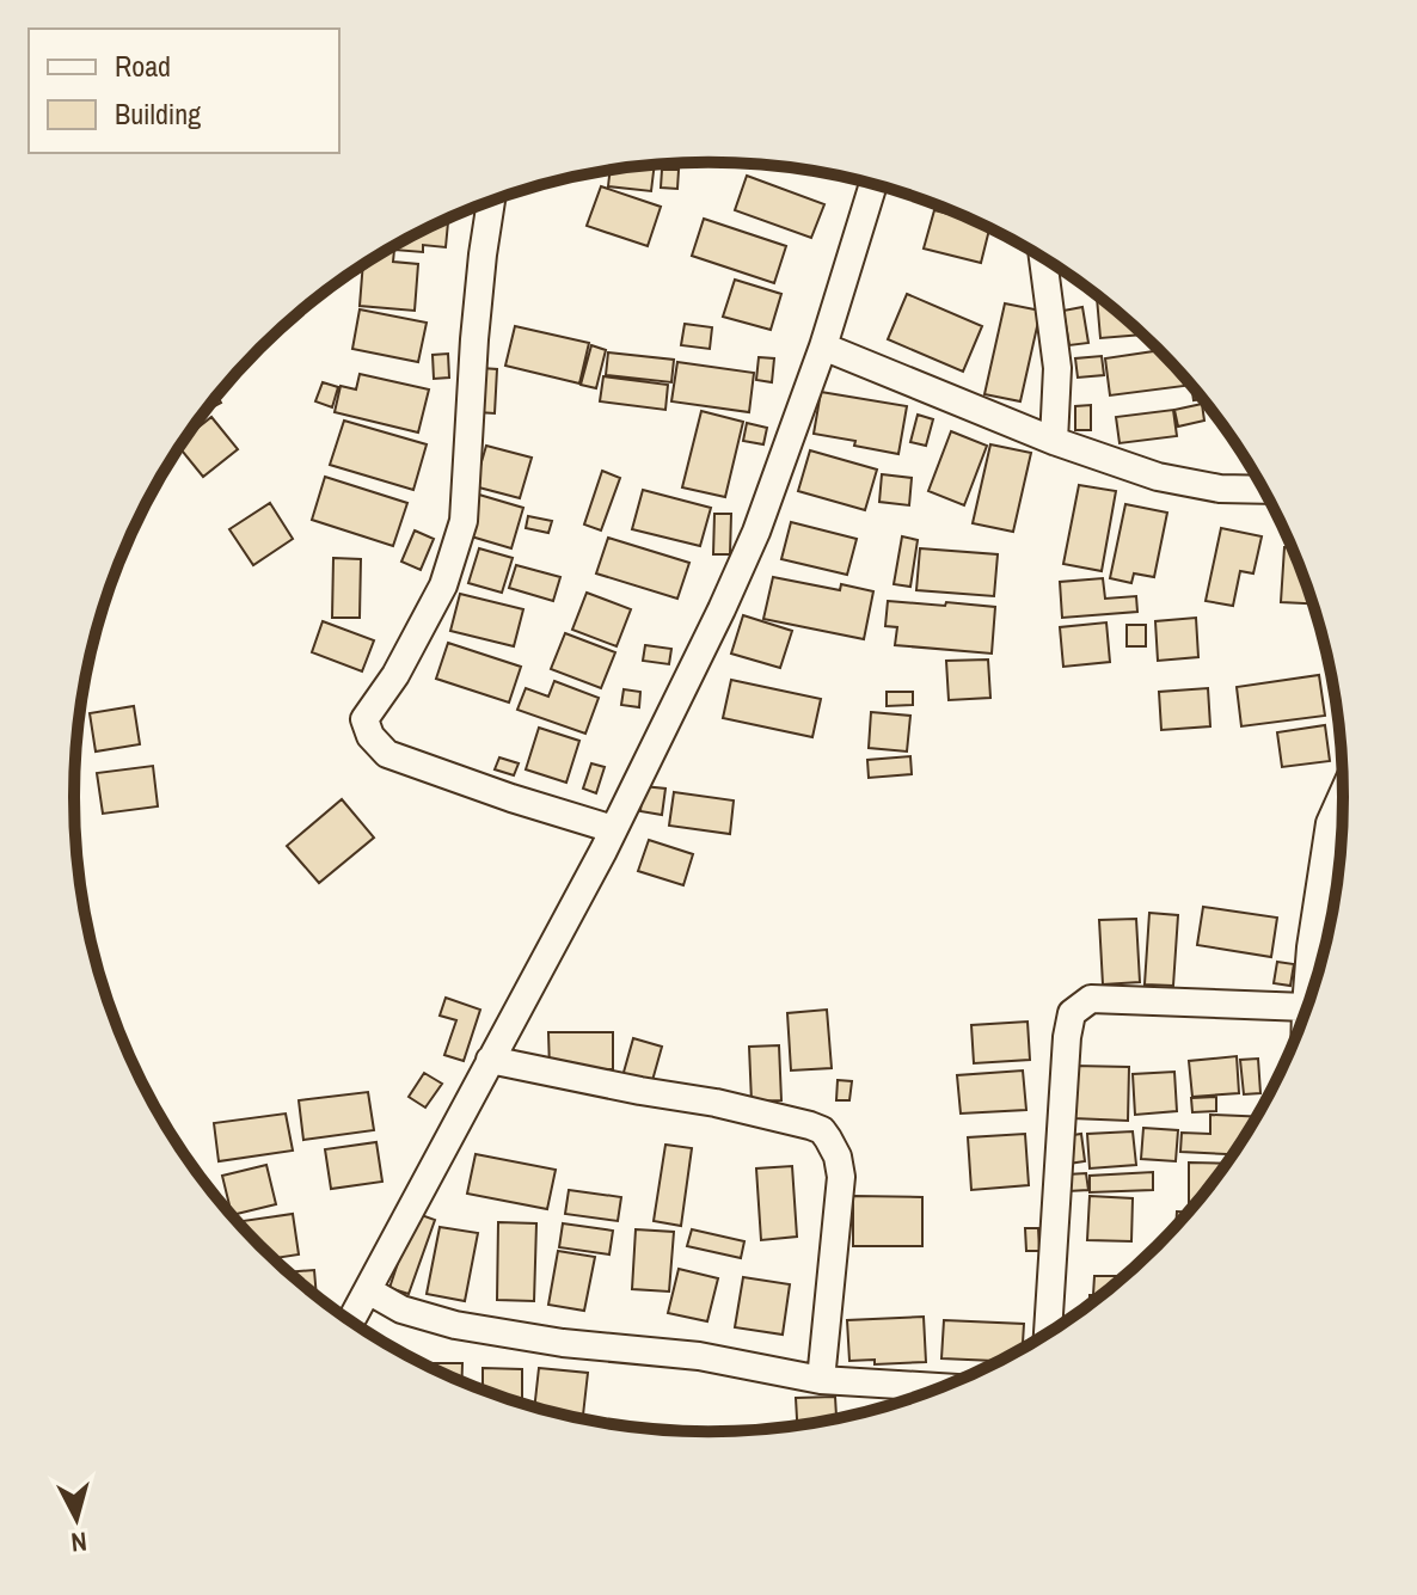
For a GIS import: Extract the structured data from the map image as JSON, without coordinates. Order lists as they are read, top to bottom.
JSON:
{
  "legend": ["Road", "Building"],
  "north": "bottom"
}
